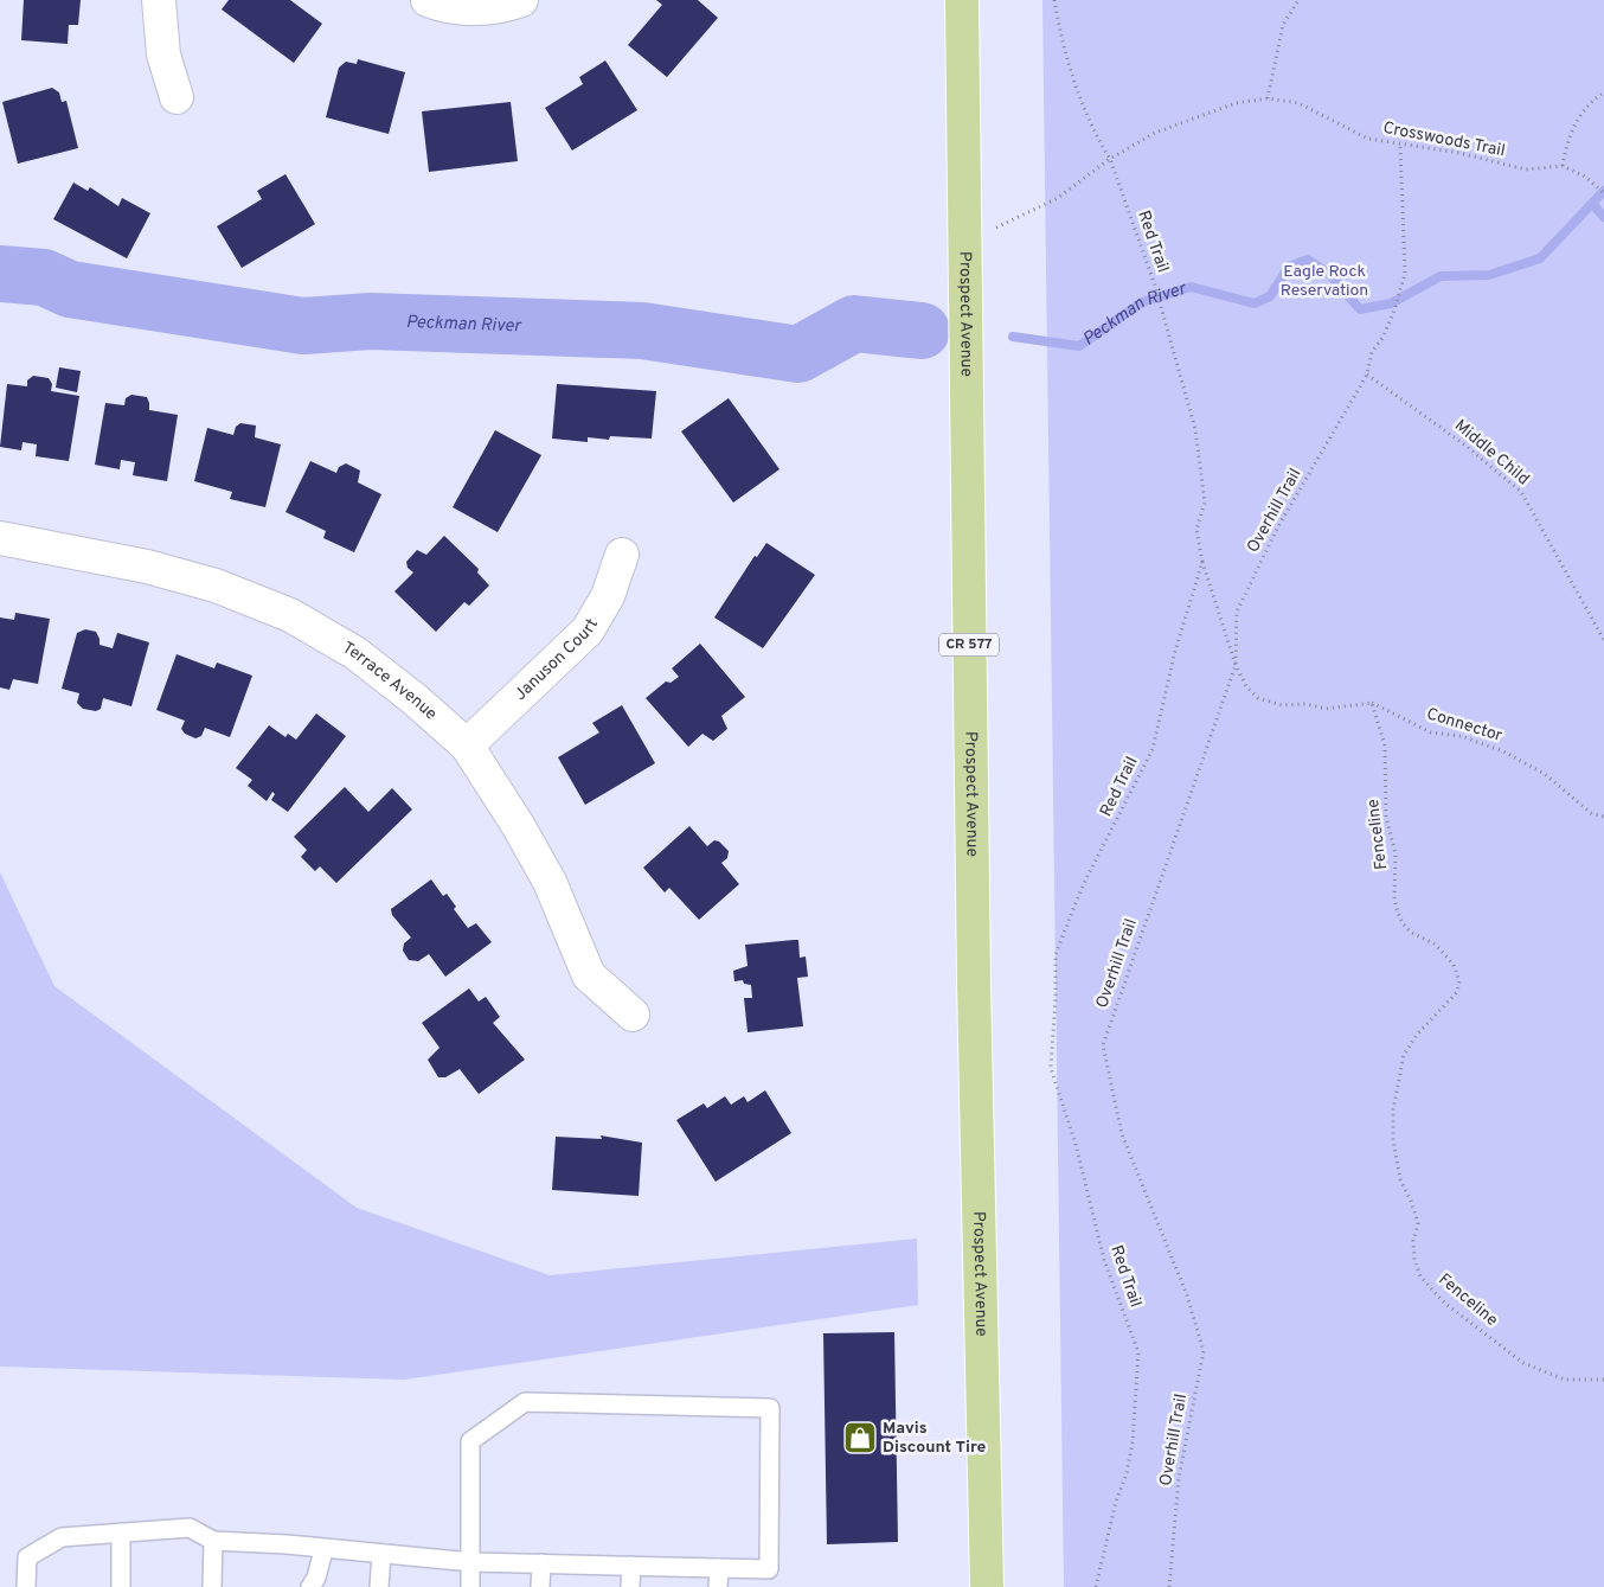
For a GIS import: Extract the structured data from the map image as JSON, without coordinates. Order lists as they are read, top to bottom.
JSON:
{
  "streets": {
    "main road": ["Prospect Avenue", "CR 577"],
    "street": ["Januson Court", "Terrace Avenue"],
    "path": [
      "Crosswoods Trail",
      "Red Trail",
      "Middle Child",
      "Overhill Trail",
      "Connector",
      "Fenceline"
    ]
  },
  "crossings": [
    ["Crosswoods Trail", "Red Trail"],
    ["Crosswoods Trail", "Prospect Avenue"],
    ["Crosswoods Trail", "Overhill Trail"],
    ["Middle Child", "Overhill Trail"],
    ["Januson Court", "Terrace Avenue"],
    ["Connector", "Fenceline"]
  ],
  "water": ["Peckman River"],
  "parks": ["Eagle Rock Reservation"],
  "places": {
    "shop": ["Mavis Discount Tire"]
  }
}
